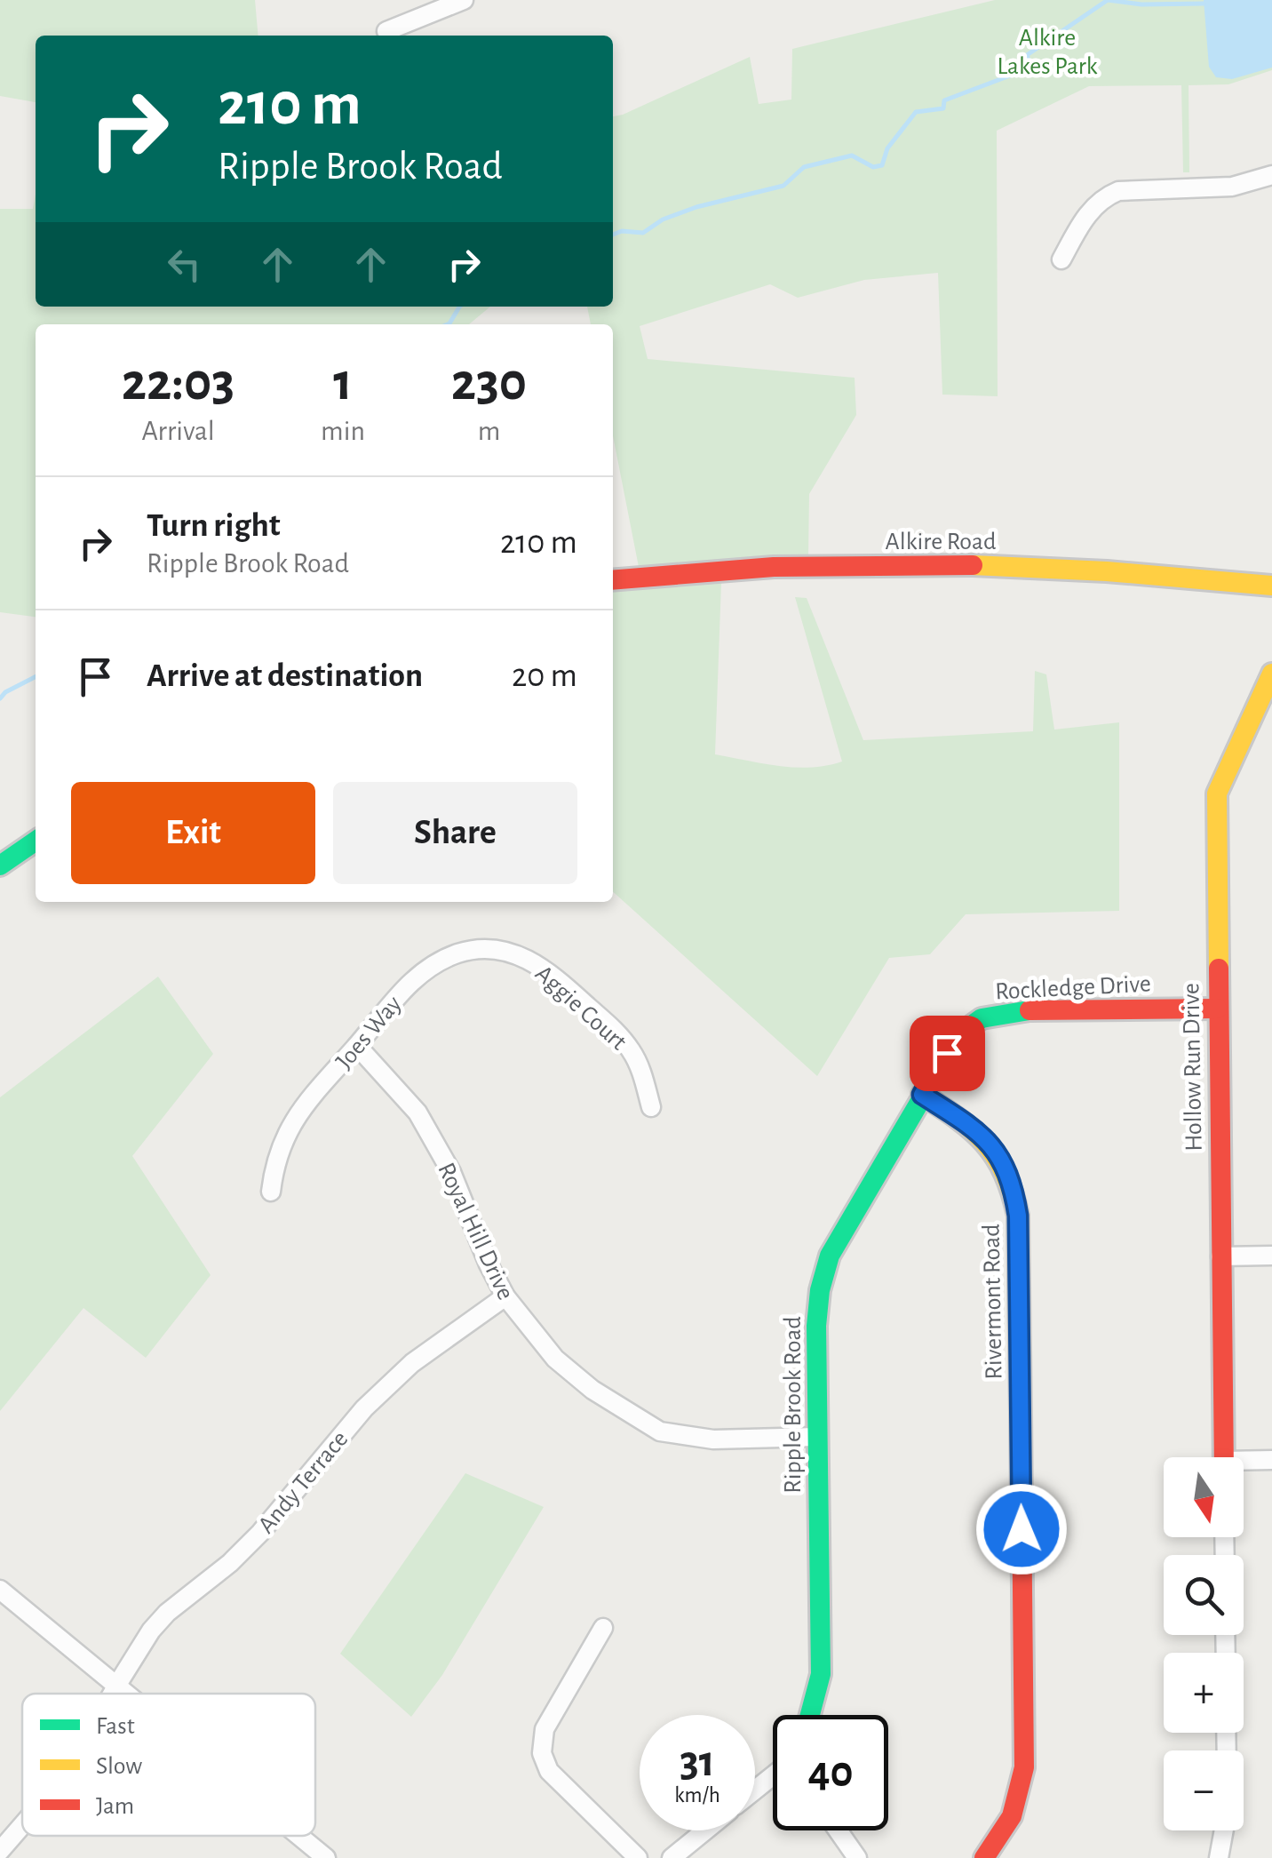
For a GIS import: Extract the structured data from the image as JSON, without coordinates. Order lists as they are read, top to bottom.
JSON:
{
  "streets": {
    "street": [
      "Alkire Road",
      "Rockledge Drive",
      "Aggie Court",
      "Joes Way",
      "Hollow Run Drive",
      "Royal Hill Drive",
      "Rivermont Road",
      "Ripple Brook Road",
      "Andy Terrace"
    ]
  },
  "crossings": [
    ["Rockledge Drive", "Hollow Run Drive"],
    ["Rockledge Drive", "Ripple Brook Road"],
    ["Aggie Court", "Joes Way"],
    ["Joes Way", "Royal Hill Drive"],
    ["Royal Hill Drive", "Ripple Brook Road"],
    ["Royal Hill Drive", "Andy Terrace"],
    ["Rivermont Road", "Ripple Brook Road"]
  ],
  "parks": ["Alkire Lakes Park"],
  "legend": ["Fast", "Slow", "Jam"],
  "north": "bottom",
  "page": {
    "turn": ["210 m", "Ripple Brook Road"],
    "eta": [
      "22:03",
      "Arrival",
      "1",
      "min",
      "230",
      "m"
    ],
    "list": [
      {
        "name": "Turn right",
        "note": "Ripple Brook Road",
        "value": "210 m"
      },
      {
        "name": "Arrive at destination",
        "value": "20 m"
      }
    ],
    "buttons": ["Exit", "Share"],
    "map_buttons": ["+", "−"],
    "speed": "31 km/h",
    "limit": "40"
  }
}
